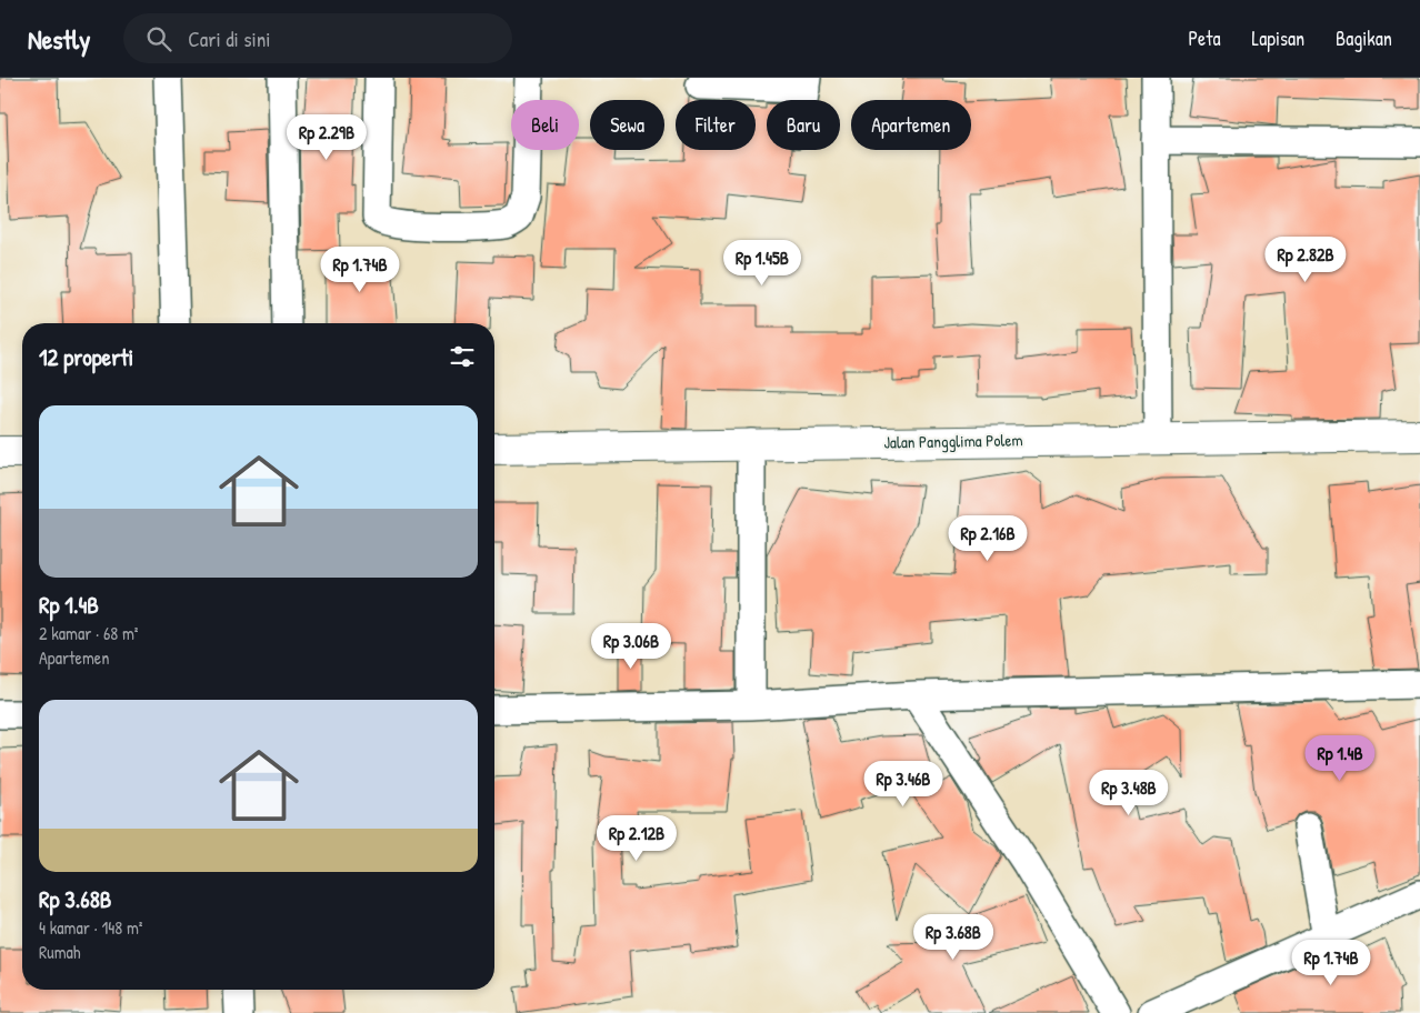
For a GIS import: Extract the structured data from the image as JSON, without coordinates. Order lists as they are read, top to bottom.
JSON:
{
  "streets": {
    "street": ["Jalan Pangglima Polem"]
  },
  "page": {
    "header": "Nestly",
    "search": "Cari di sini",
    "nav": ["Peta", "Lapisan", "Bagikan"],
    "chip": [
      "Beli",
      "Sewa",
      "Filter",
      "Baru",
      "Apartemen"
    ],
    "price": [
      "Rp 2.29B",
      "Rp 2.82B",
      "Rp 1.45B",
      "Rp 1.74B",
      "Rp 2.16B",
      "Rp 3.06B",
      "Rp 1.4B",
      "Rp 3.46B",
      "Rp 3.48B",
      "Rp 2.12B",
      "Rp 3.68B",
      "Rp 1.74B"
    ],
    "heading": "12 properti",
    "list": [
      {
        "name": "Rp 1.4B",
        "note": "2 kamar · 68 m² · Apartemen"
      },
      {
        "name": "Rp 3.68B",
        "note": "4 kamar · 148 m² · Rumah"
      }
    ]
  }
}
